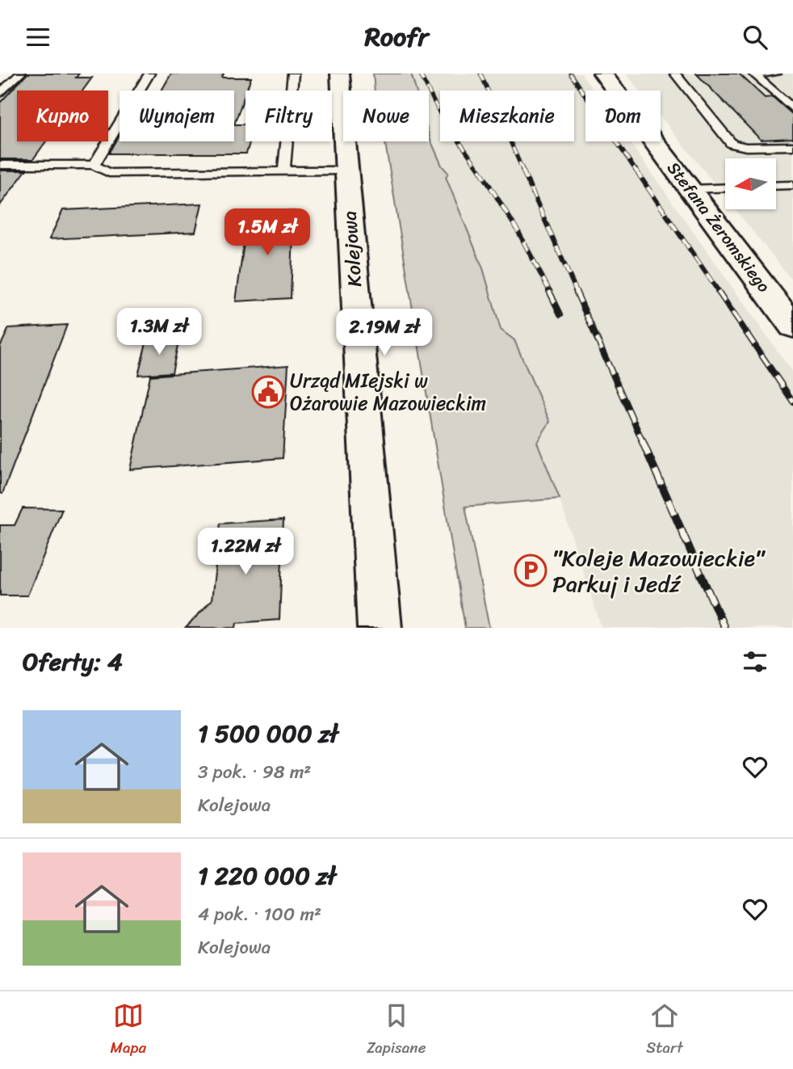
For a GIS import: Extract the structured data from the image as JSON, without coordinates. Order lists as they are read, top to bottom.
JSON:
{
  "streets": {
    "street": ["Stefana Żeromskiego", "Kolejowa"]
  },
  "places": {
    "public building": ["Urząd MIejski w Ożarowie Mazowieckim"],
    "parking": ["\"Koleje Mazowieckie\" Parkuj i Jedź"]
  },
  "north": "left",
  "page": {
    "header": "Roofr",
    "chip": [
      "Kupno",
      "Wynajem",
      "Filtry",
      "Nowe",
      "Mieszkanie",
      "Dom"
    ],
    "price": [
      "1.5M zł",
      "1.3M zł",
      "2.19M zł",
      "1.22M zł"
    ],
    "heading": "Oferty: 4",
    "list": [
      {
        "name": "1 500 000 zł",
        "note": "3 pok. · 98 m² · Kolejowa"
      },
      {
        "name": "1 220 000 zł",
        "note": "4 pok. · 100 m² · Kolejowa"
      }
    ],
    "tabs": ["Mapa", "Zapisane", "Start"]
  }
}
